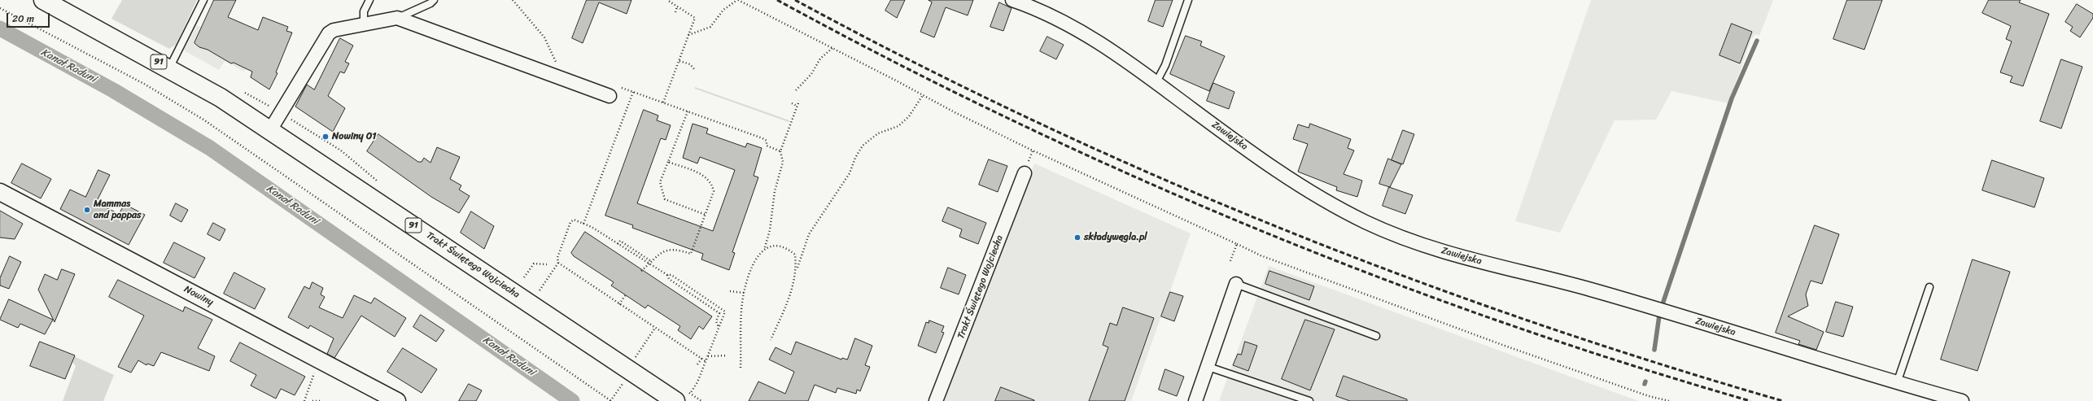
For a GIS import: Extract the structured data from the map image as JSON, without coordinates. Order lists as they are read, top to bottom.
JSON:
{
  "streets": {
    "main road": ["91", "Trakt Świętego Wojciecha"],
    "street": ["Zawiejska", "Nowiny"]
  },
  "water": ["Kanał Raduni"],
  "places": ["Nowiny 01", "Mammas and pappas", "składywęgla.pl"],
  "scale_bar": "20 m"
}
